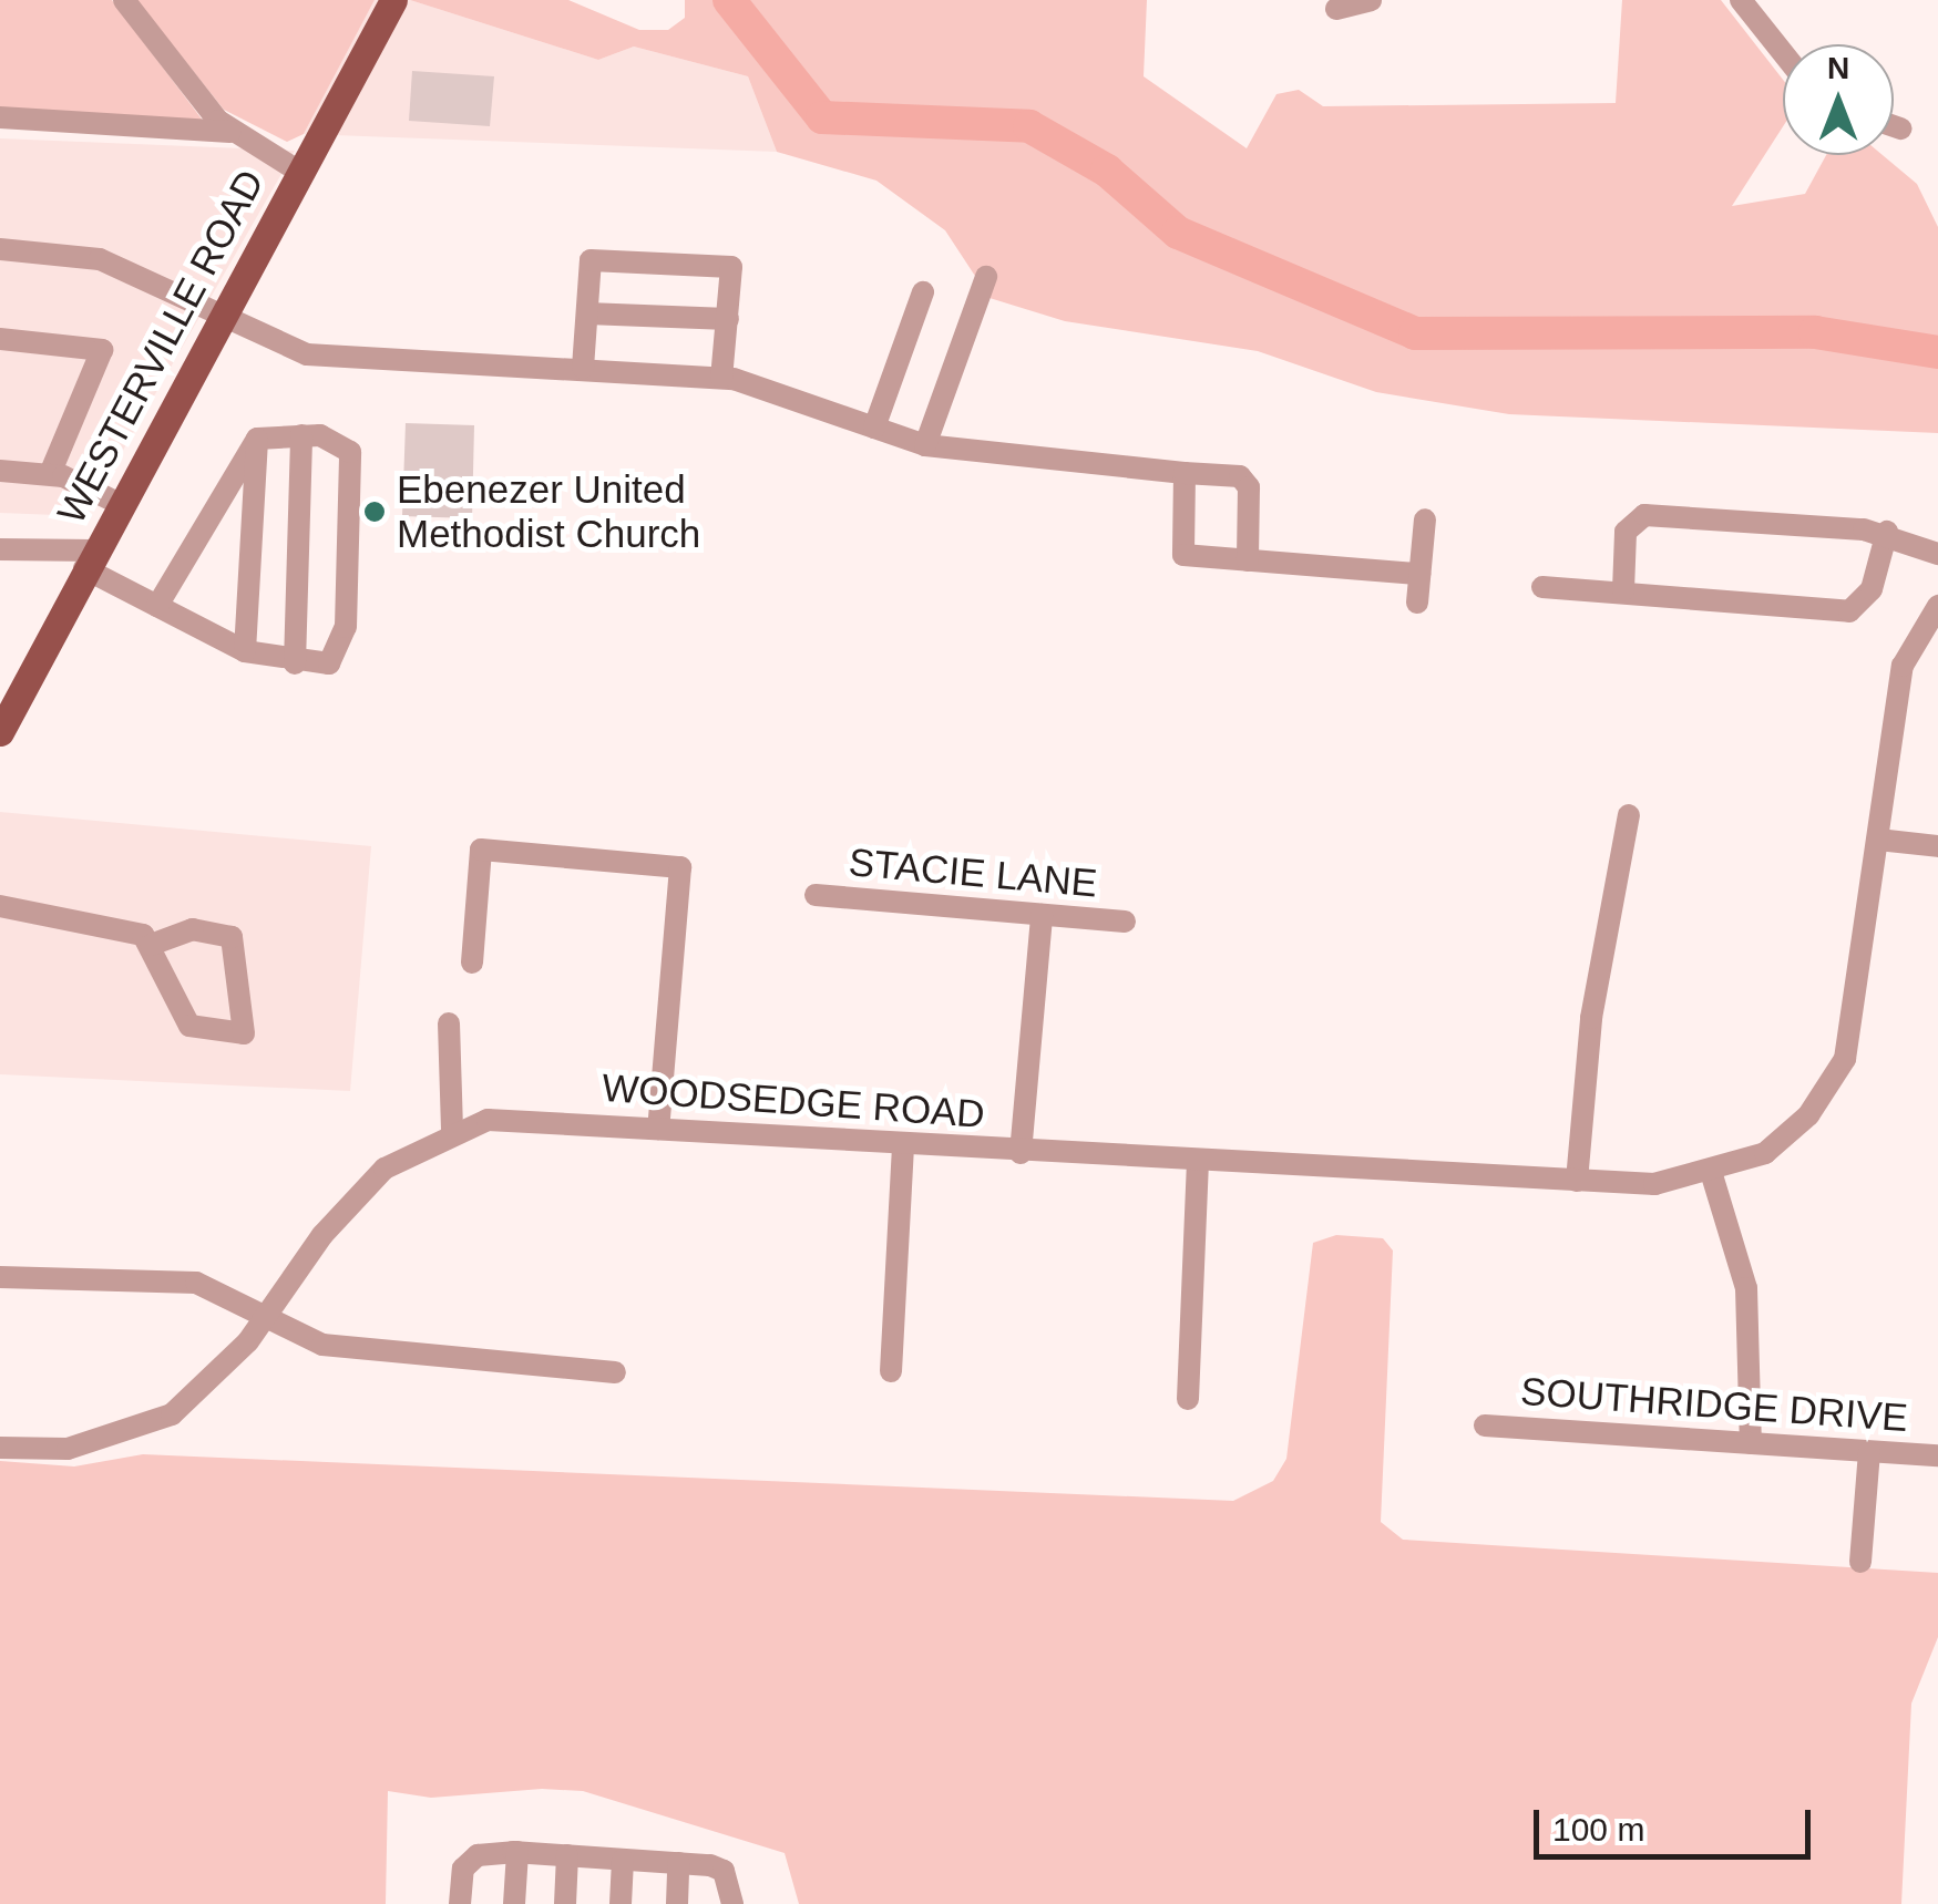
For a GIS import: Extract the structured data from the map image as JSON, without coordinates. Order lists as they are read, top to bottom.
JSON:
{
  "streets": {
    "main road": ["WESTERVILLE ROAD"],
    "street": ["STACIE LANE", "WOODSEDGE ROAD", "SOUTHRIDGE DRIVE"]
  },
  "places": ["Ebenezer United Methodist Church"],
  "scale_bar": "100 m",
  "north": "top"
}
